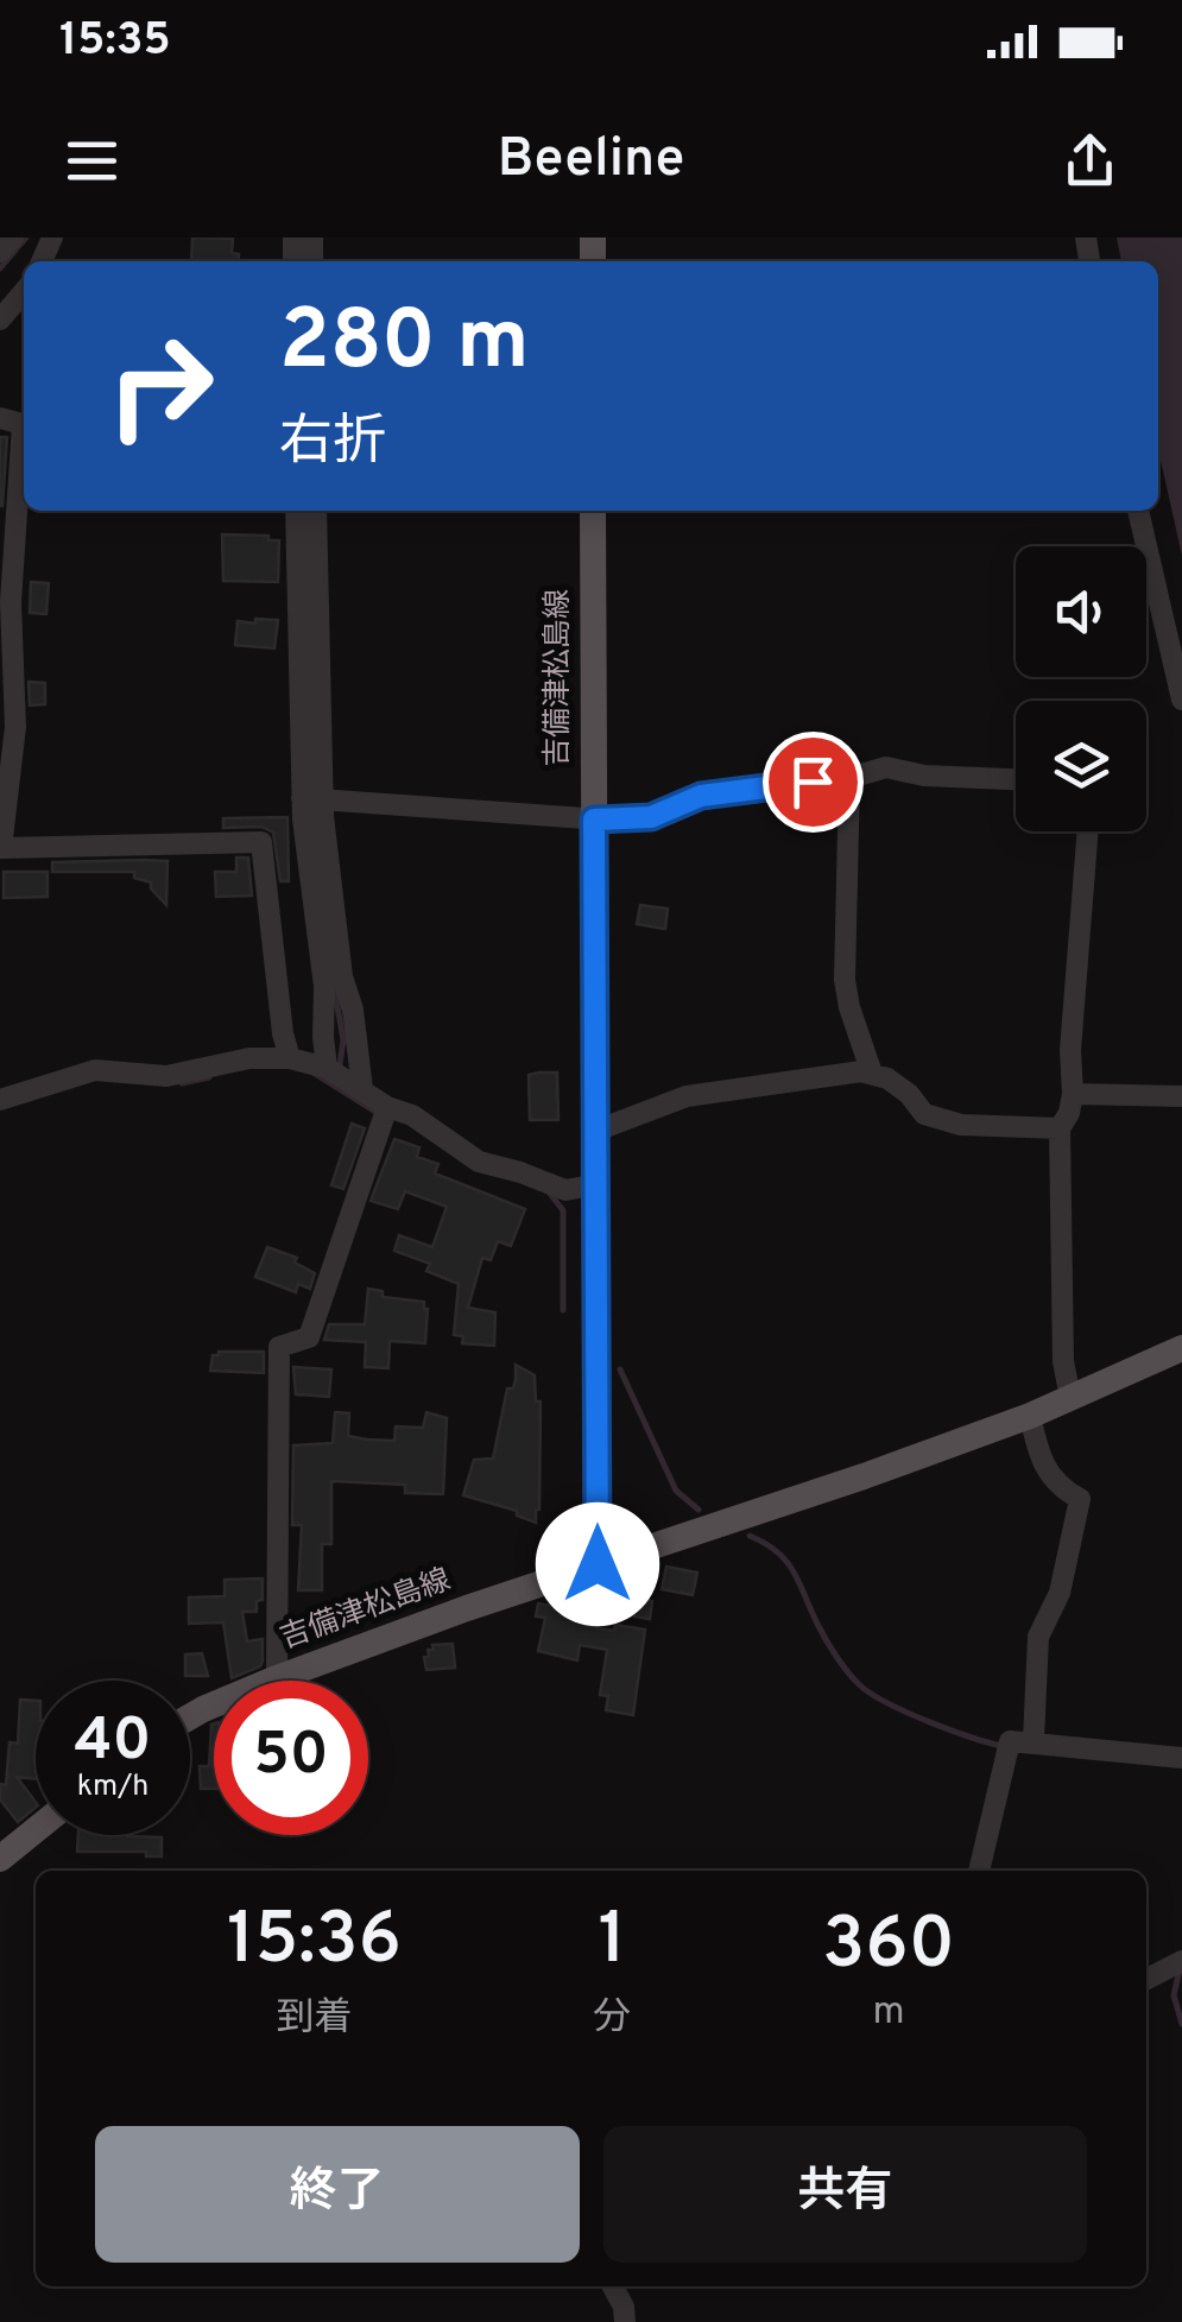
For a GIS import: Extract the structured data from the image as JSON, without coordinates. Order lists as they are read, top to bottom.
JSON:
{
  "streets": {
    "main road": ["吉備津松島線"]
  },
  "page": {
    "status": "15:35",
    "header": "Beeline",
    "turn": ["280 m", "右折"],
    "speed": "40 km/h",
    "limit": "50",
    "eta": [
      "15:36",
      "到着",
      "1",
      "分",
      "360",
      "m"
    ],
    "buttons": ["終了", "共有"]
  }
}
